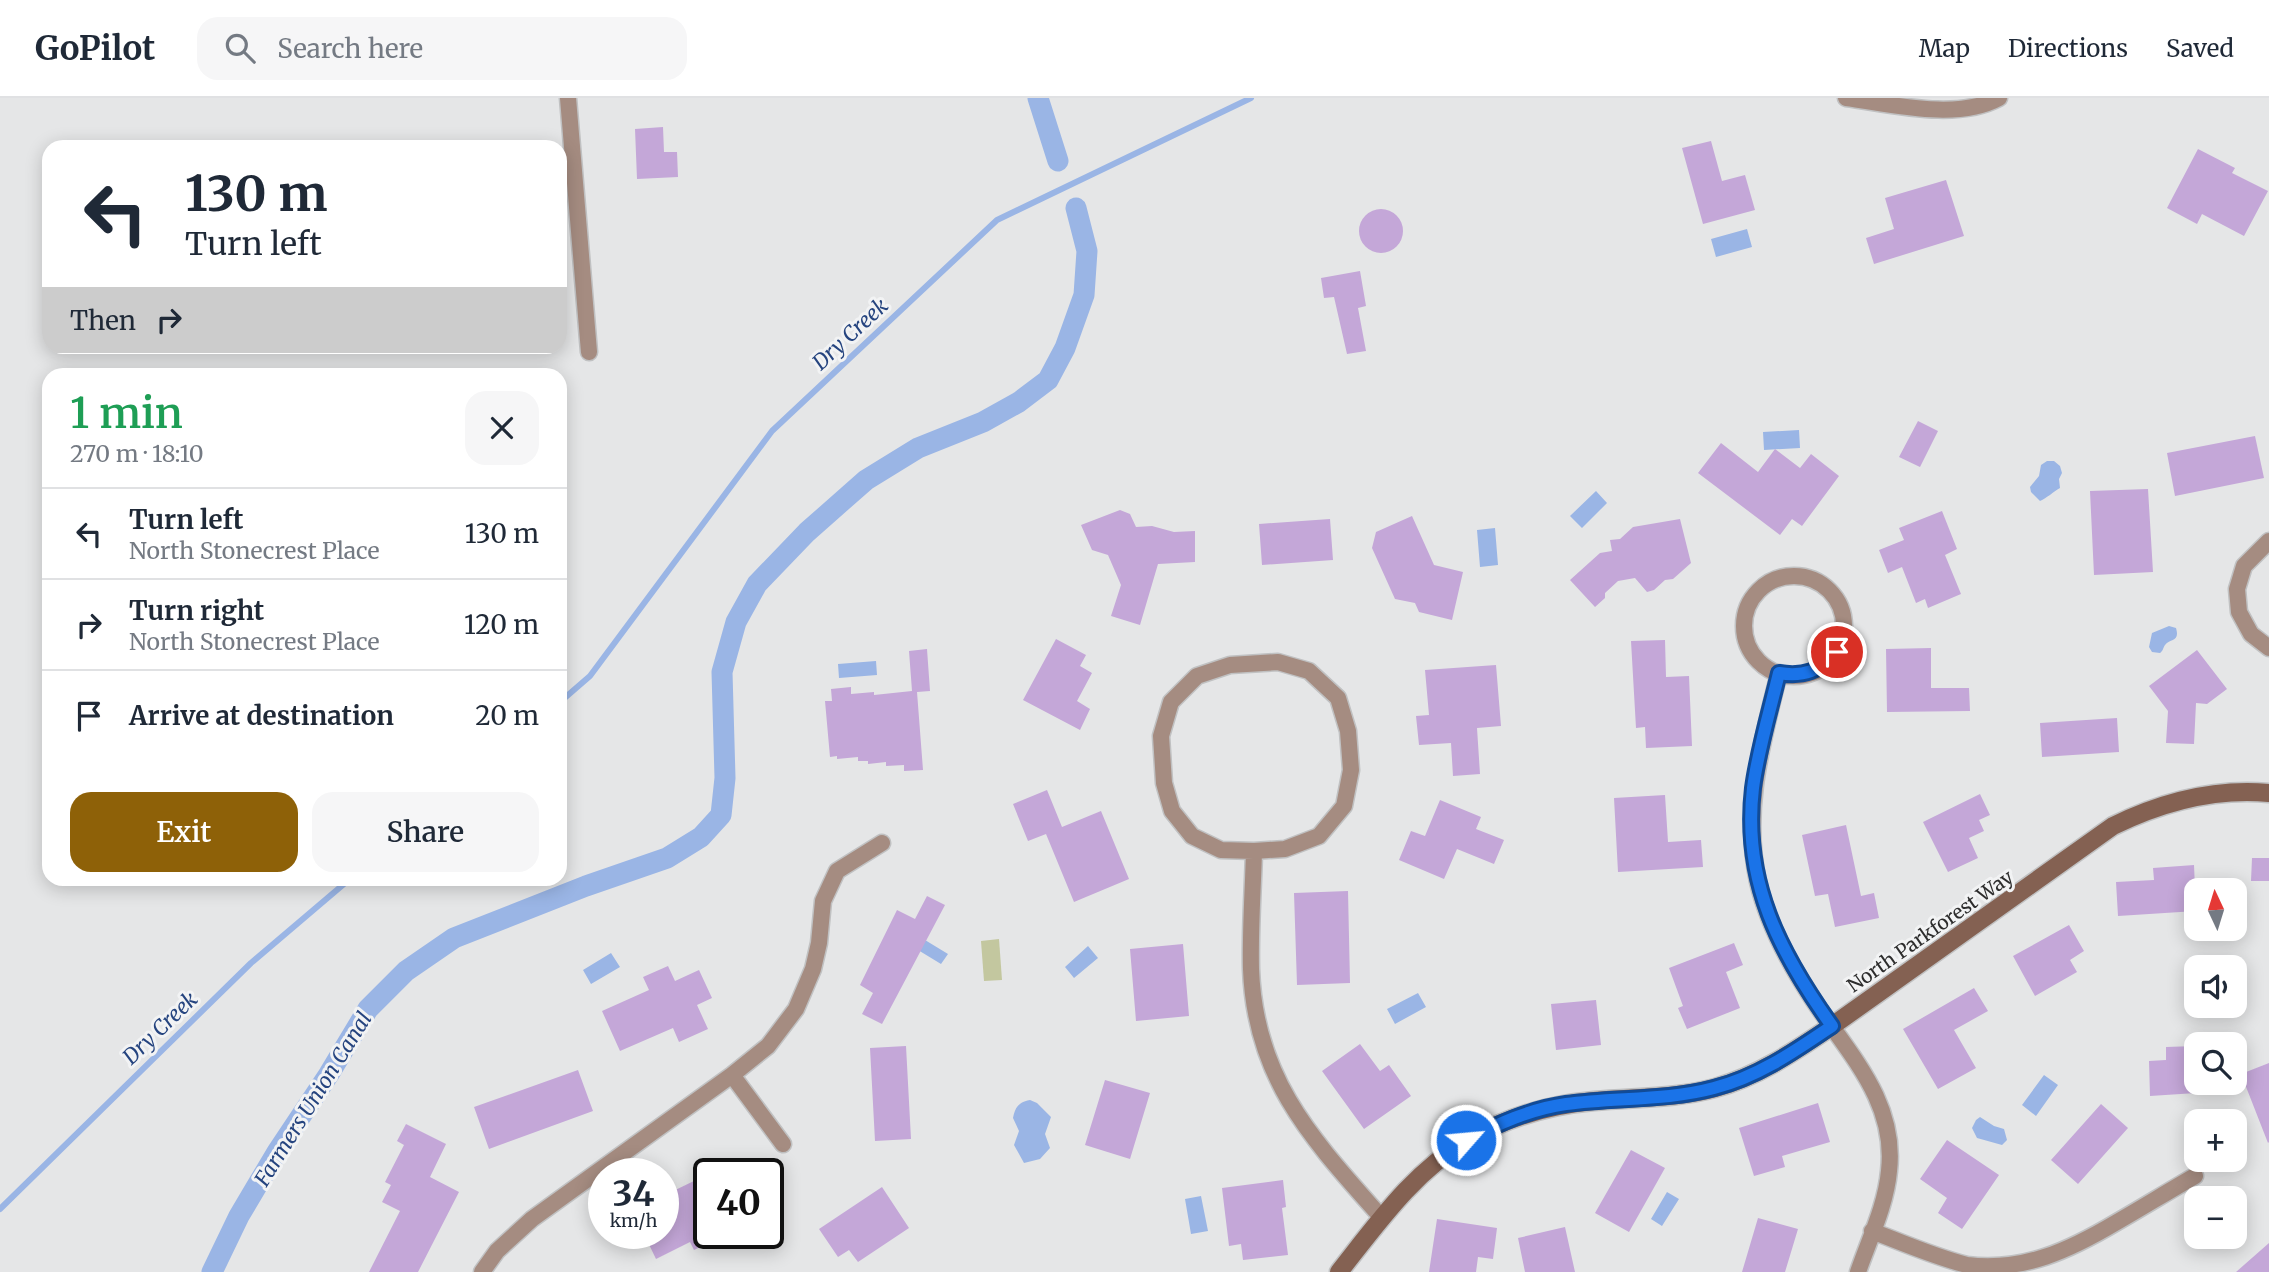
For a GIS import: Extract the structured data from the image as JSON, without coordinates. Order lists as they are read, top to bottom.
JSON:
{
  "streets": {
    "street": ["North Parkforest Way"]
  },
  "water": ["Dry Creek", "Farmers Union Canal"],
  "north": "top",
  "page": {
    "header": "GoPilot",
    "search": "Search here",
    "nav": ["Map", "Directions", "Saved"],
    "turn": ["130 m", "Turn left"],
    "then": "Then",
    "heading": ["1 min", "270 m · 18:10"],
    "list": [
      {
        "name": "Turn left",
        "note": "North Stonecrest Place",
        "value": "130 m"
      },
      {
        "name": "Turn right",
        "note": "North Stonecrest Place",
        "value": "120 m"
      },
      {
        "name": "Arrive at destination",
        "value": "20 m"
      }
    ],
    "buttons": ["Exit", "Share"],
    "map_buttons": ["+", "−"],
    "speed": "34 km/h",
    "limit": "40"
  }
}
